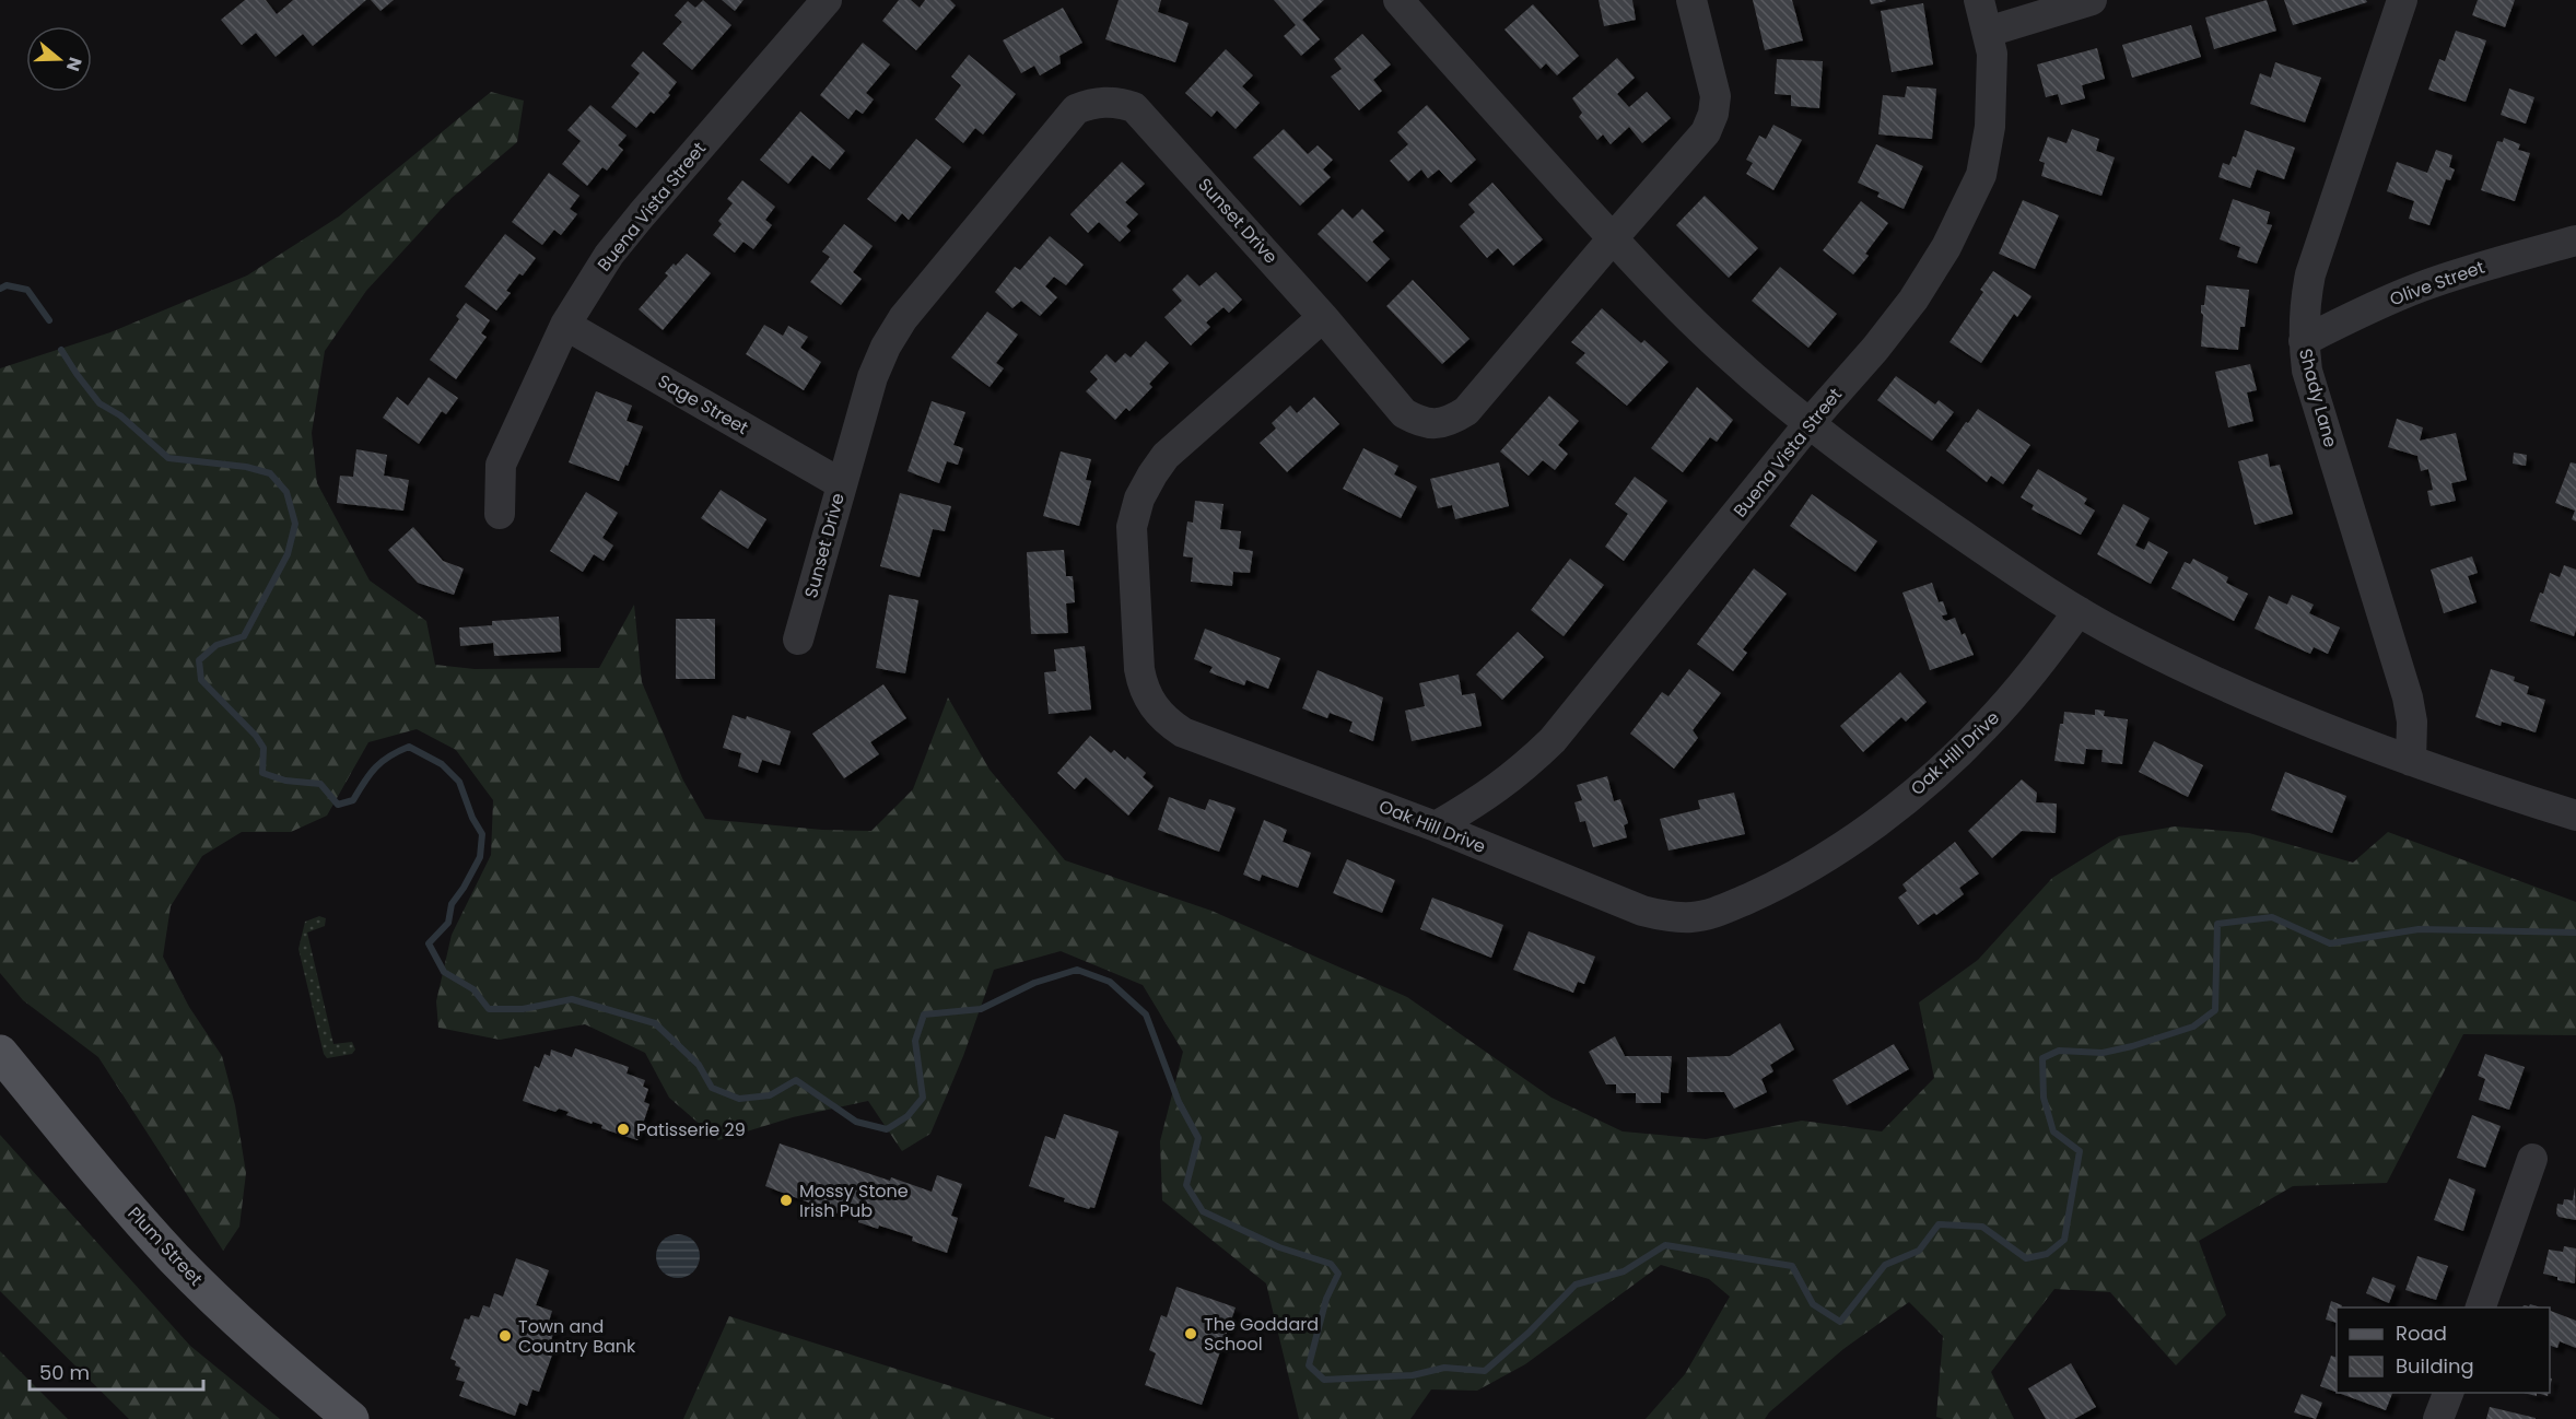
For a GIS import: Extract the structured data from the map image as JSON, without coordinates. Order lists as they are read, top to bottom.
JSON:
{
  "streets": {
    "main road": ["Plum Street"],
    "street": [
      "Buena Vista Street",
      "Sunset Drive",
      "Olive Street",
      "Shady Lane",
      "Sage Street",
      "Oak Hill Drive"
    ]
  },
  "crossings": [
    ["Buena Vista Street", "Sage Street"],
    ["Buena Vista Street", "Oak Hill Drive"],
    ["Sunset Drive", "Sage Street"],
    ["Sunset Drive", "Oak Hill Drive"],
    ["Olive Street", "Shady Lane"]
  ],
  "places": [
    "Patisserie 29",
    "Mossy Stone Irish Pub",
    "The Goddard School",
    "Town and Country Bank"
  ],
  "legend": ["Road", "Building"],
  "scale_bar": "50 m",
  "north": "right"
}
